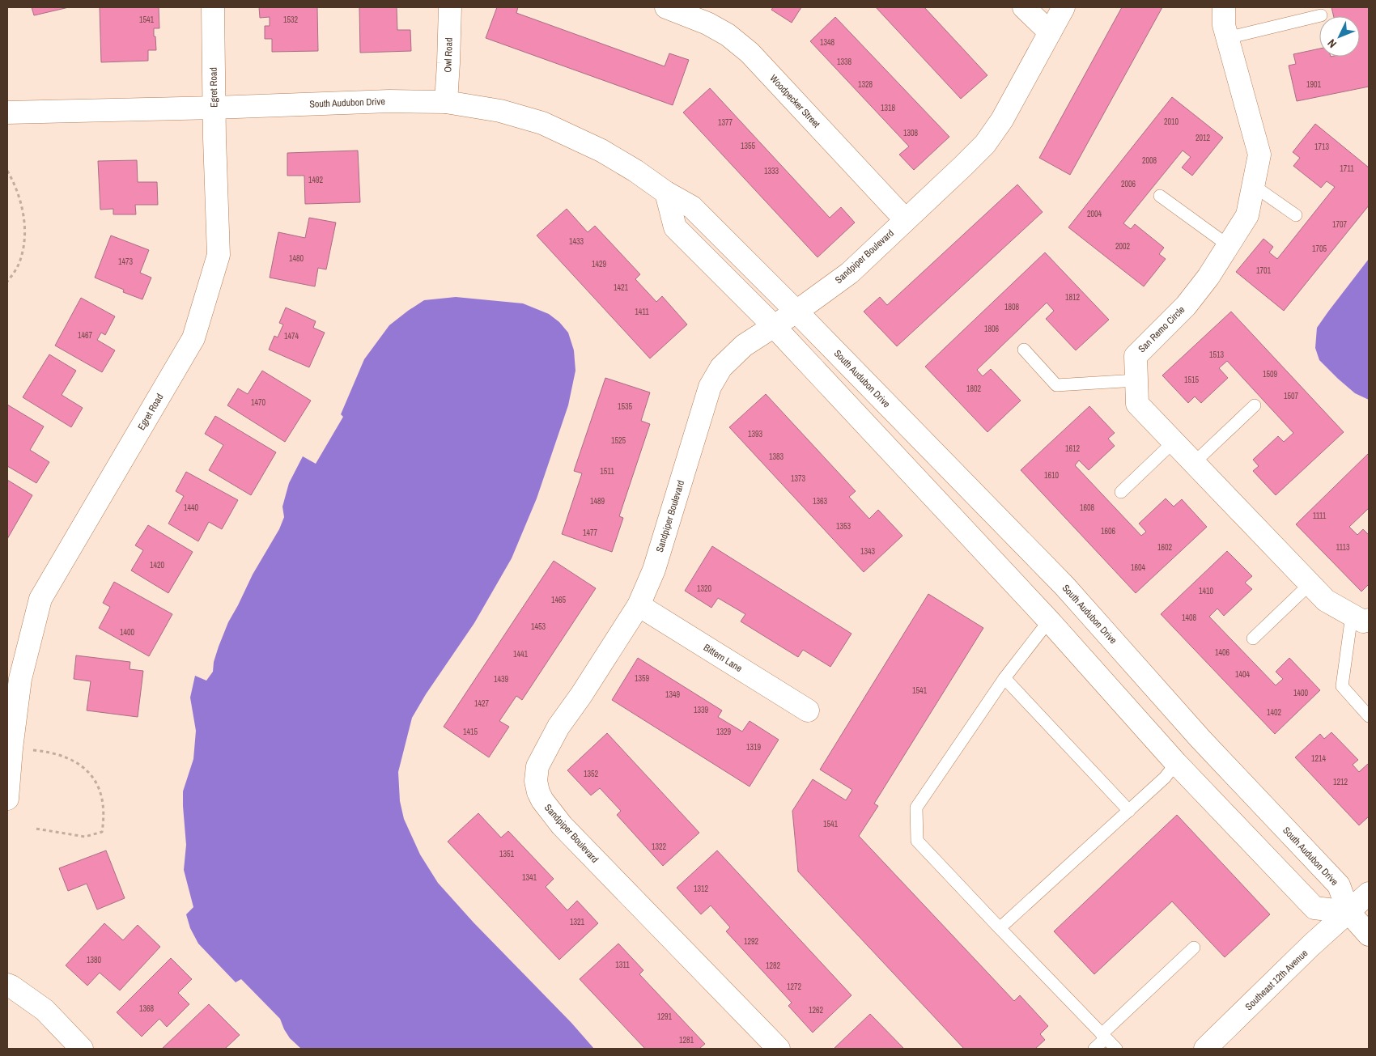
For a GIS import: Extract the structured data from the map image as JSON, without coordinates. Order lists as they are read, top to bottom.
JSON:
{
  "streets": {
    "street": [
      "Owl Road",
      "Egret Road",
      "Woodpecker Street",
      "South Audubon Drive",
      "Sandpiper Boulevard",
      "San Remo Circle",
      "Bittern Lane",
      "Southeast 12th Avenue"
    ]
  },
  "crossings": [
    ["Owl Road", "South Audubon Drive"],
    ["Egret Road", "South Audubon Drive"],
    ["Woodpecker Street", "Sandpiper Boulevard"],
    ["South Audubon Drive", "Sandpiper Boulevard"],
    ["South Audubon Drive", "Southeast 12th Avenue"],
    ["Sandpiper Boulevard", "Bittern Lane"]
  ],
  "house_numbers": [
    "1541",
    "1532",
    "1348",
    "1338",
    "1328",
    "1901",
    "1318",
    "2010",
    "1377",
    "1308",
    "2012",
    "1355",
    "1713",
    "2008",
    "1711",
    "1333",
    "1492",
    "2006",
    "2004",
    "1707",
    "1433",
    "2002",
    "1705",
    "1480",
    "1473",
    "1429",
    "1701",
    "1421",
    "1812",
    "1808",
    "1411",
    "1806",
    "1467",
    "1474",
    "1513",
    "1509",
    "1515",
    "1802",
    "1507",
    "1470",
    "1535",
    "1393",
    "1525",
    "1612",
    "1383",
    "1511",
    "1610",
    "1373",
    "1489",
    "1363",
    "1440",
    "1608",
    "1111",
    "1353",
    "1606",
    "1477",
    "1602",
    "1113",
    "1343",
    "1420",
    "1604",
    "1320",
    "1410",
    "1465",
    "1408",
    "1453",
    "1400",
    "1406",
    "1441",
    "1404",
    "1359",
    "1439",
    "1541",
    "1400",
    "1349",
    "1427",
    "1339",
    "1402",
    "1415",
    "1329",
    "1319",
    "1214",
    "1352",
    "1212",
    "1541",
    "1322",
    "1351",
    "1341",
    "1312",
    "1321",
    "1292",
    "1380",
    "1311",
    "1282",
    "1272",
    "1368",
    "1262",
    "1291",
    "1281"
  ],
  "north": "bottom left"
}
